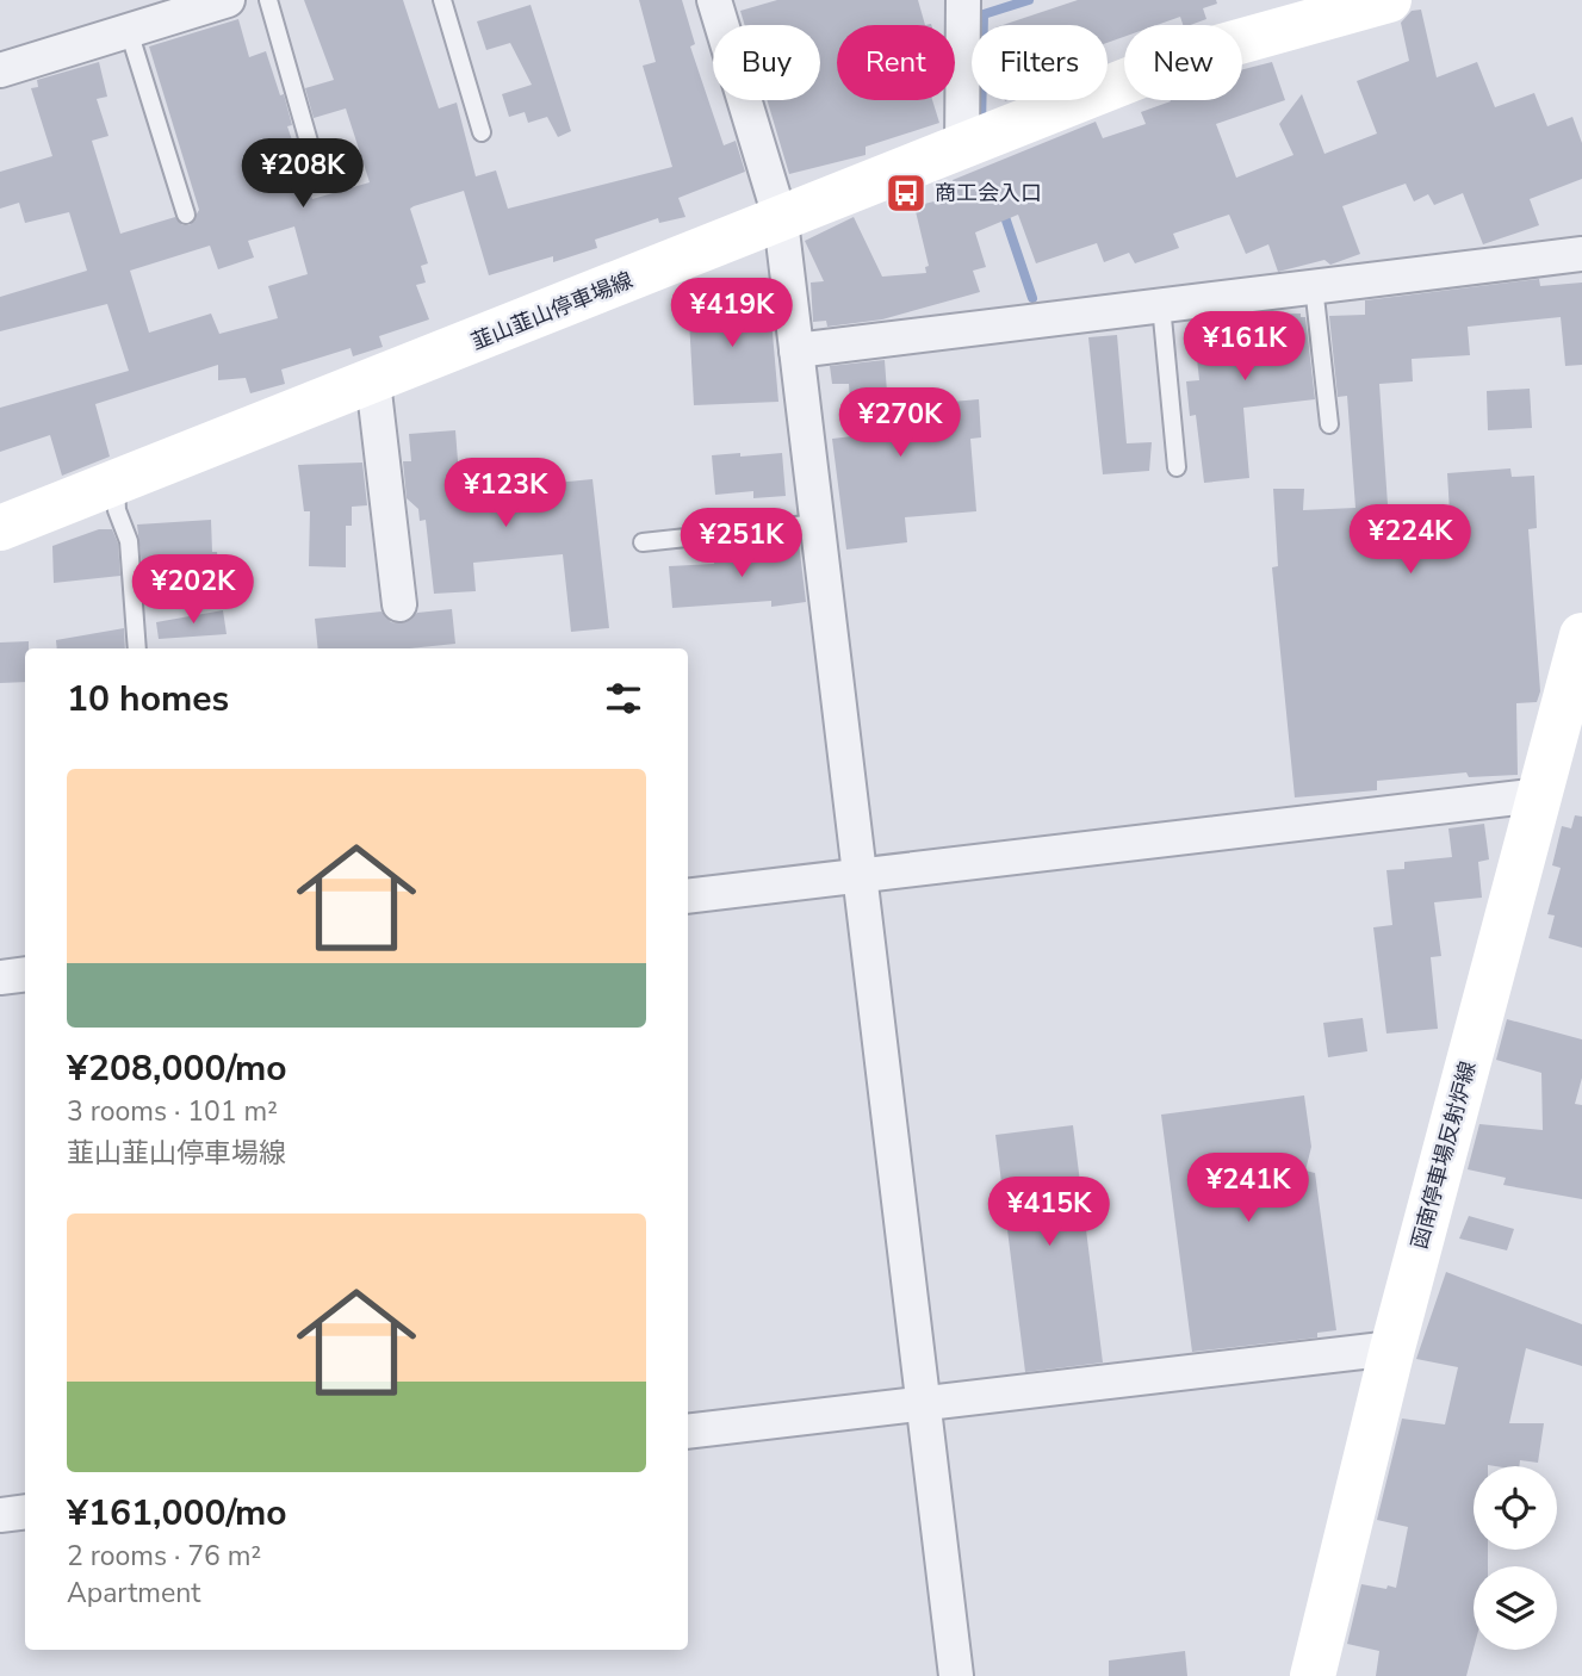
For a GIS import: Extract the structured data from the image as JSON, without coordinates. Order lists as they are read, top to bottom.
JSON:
{
  "streets": {
    "main road": ["韮山韮山停車場線", "函南停車場反射炉線"]
  },
  "places": {
    "bus stop": ["商工会入口"]
  },
  "page": {
    "chip": [
      "Buy",
      "Rent",
      "Filters",
      "New"
    ],
    "price": [
      "¥208K",
      "¥419K",
      "¥161K",
      "¥270K",
      "¥123K",
      "¥224K",
      "¥251K",
      "¥202K",
      "¥241K",
      "¥415K"
    ],
    "heading": "10 homes",
    "list": [
      {
        "name": "¥208,000/mo",
        "note": "3 rooms · 101 m² · 韮山韮山停車場線"
      },
      {
        "name": "¥161,000/mo",
        "note": "2 rooms · 76 m² · Apartment"
      }
    ]
  }
}
